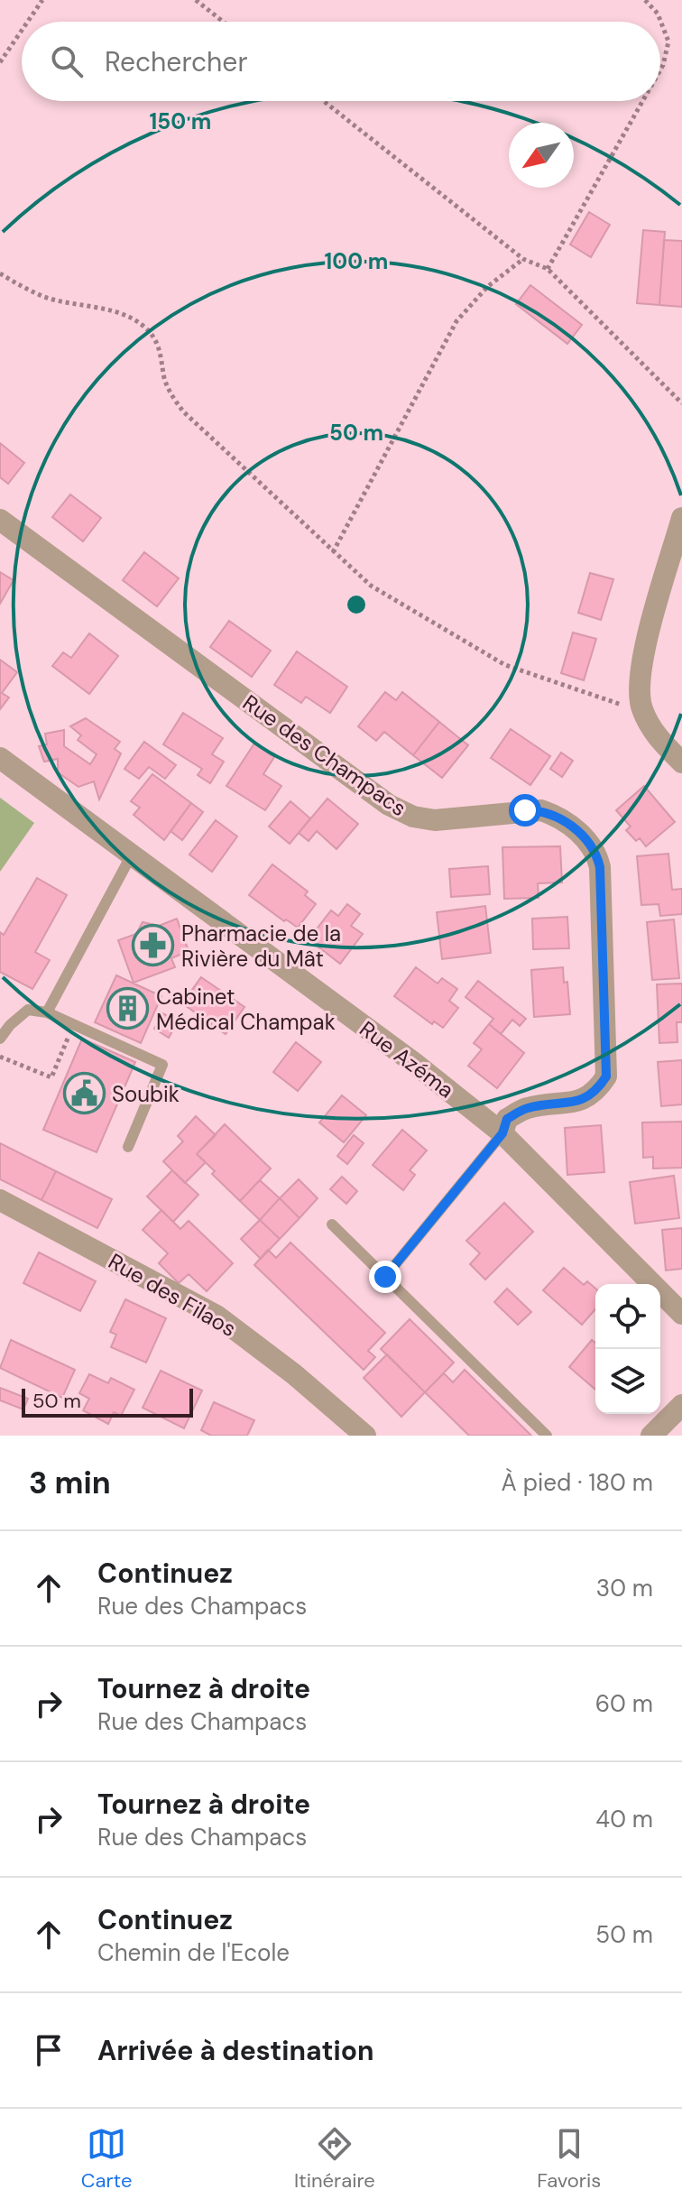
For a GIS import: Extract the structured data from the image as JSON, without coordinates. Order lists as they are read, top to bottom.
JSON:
{
  "streets": {
    "street": ["Rue des Champacs", "Rue Azéma", "Rue des Filaos"]
  },
  "crossings": [
    ["Rue des Champacs", "Rue Azéma"]
  ],
  "places": {
    "pharmacy": ["Pharmacie de la Rivière du Mât"],
    "building": ["Cabinet Médical Champak"],
    "public building": ["Soubik"]
  },
  "scale_bar": "50 m",
  "north": "bottom left",
  "page": {
    "search": "Rechercher",
    "scale": "50 m",
    "heading": ["3 min", "À pied · 180 m"],
    "list": [
      ["Continuez", "Rue des Champacs", "30 m"],
      ["Tournez à droite", "Rue des Champacs", "60 m"],
      ["Tournez à droite", "Rue des Champacs", "40 m"],
      ["Continuez", "Chemin de l'Ecole", "50 m"],
      "Arrivée à destination"
    ],
    "nav": ["Carte", "Itinéraire", "Favoris"]
  },
  "rings": ["150 m", "100 m", "50 m"]
}
